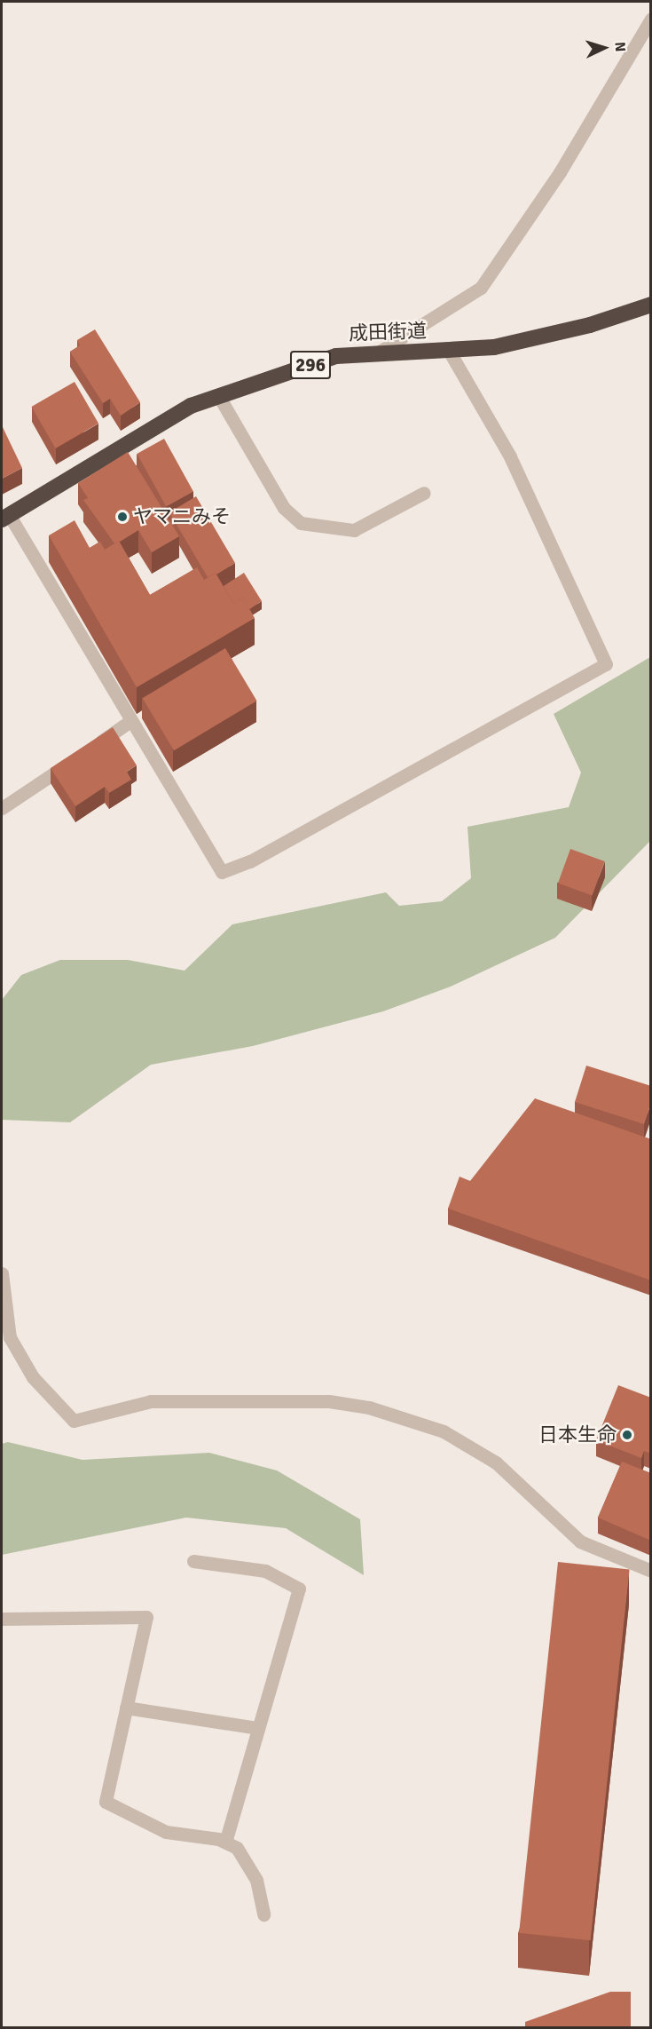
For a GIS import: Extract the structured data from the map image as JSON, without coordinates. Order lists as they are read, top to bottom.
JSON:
{
  "streets": {
    "highway": ["成田街道", "296"]
  },
  "places": ["ヤマニみそ", "日本生命"],
  "north": "right"
}
